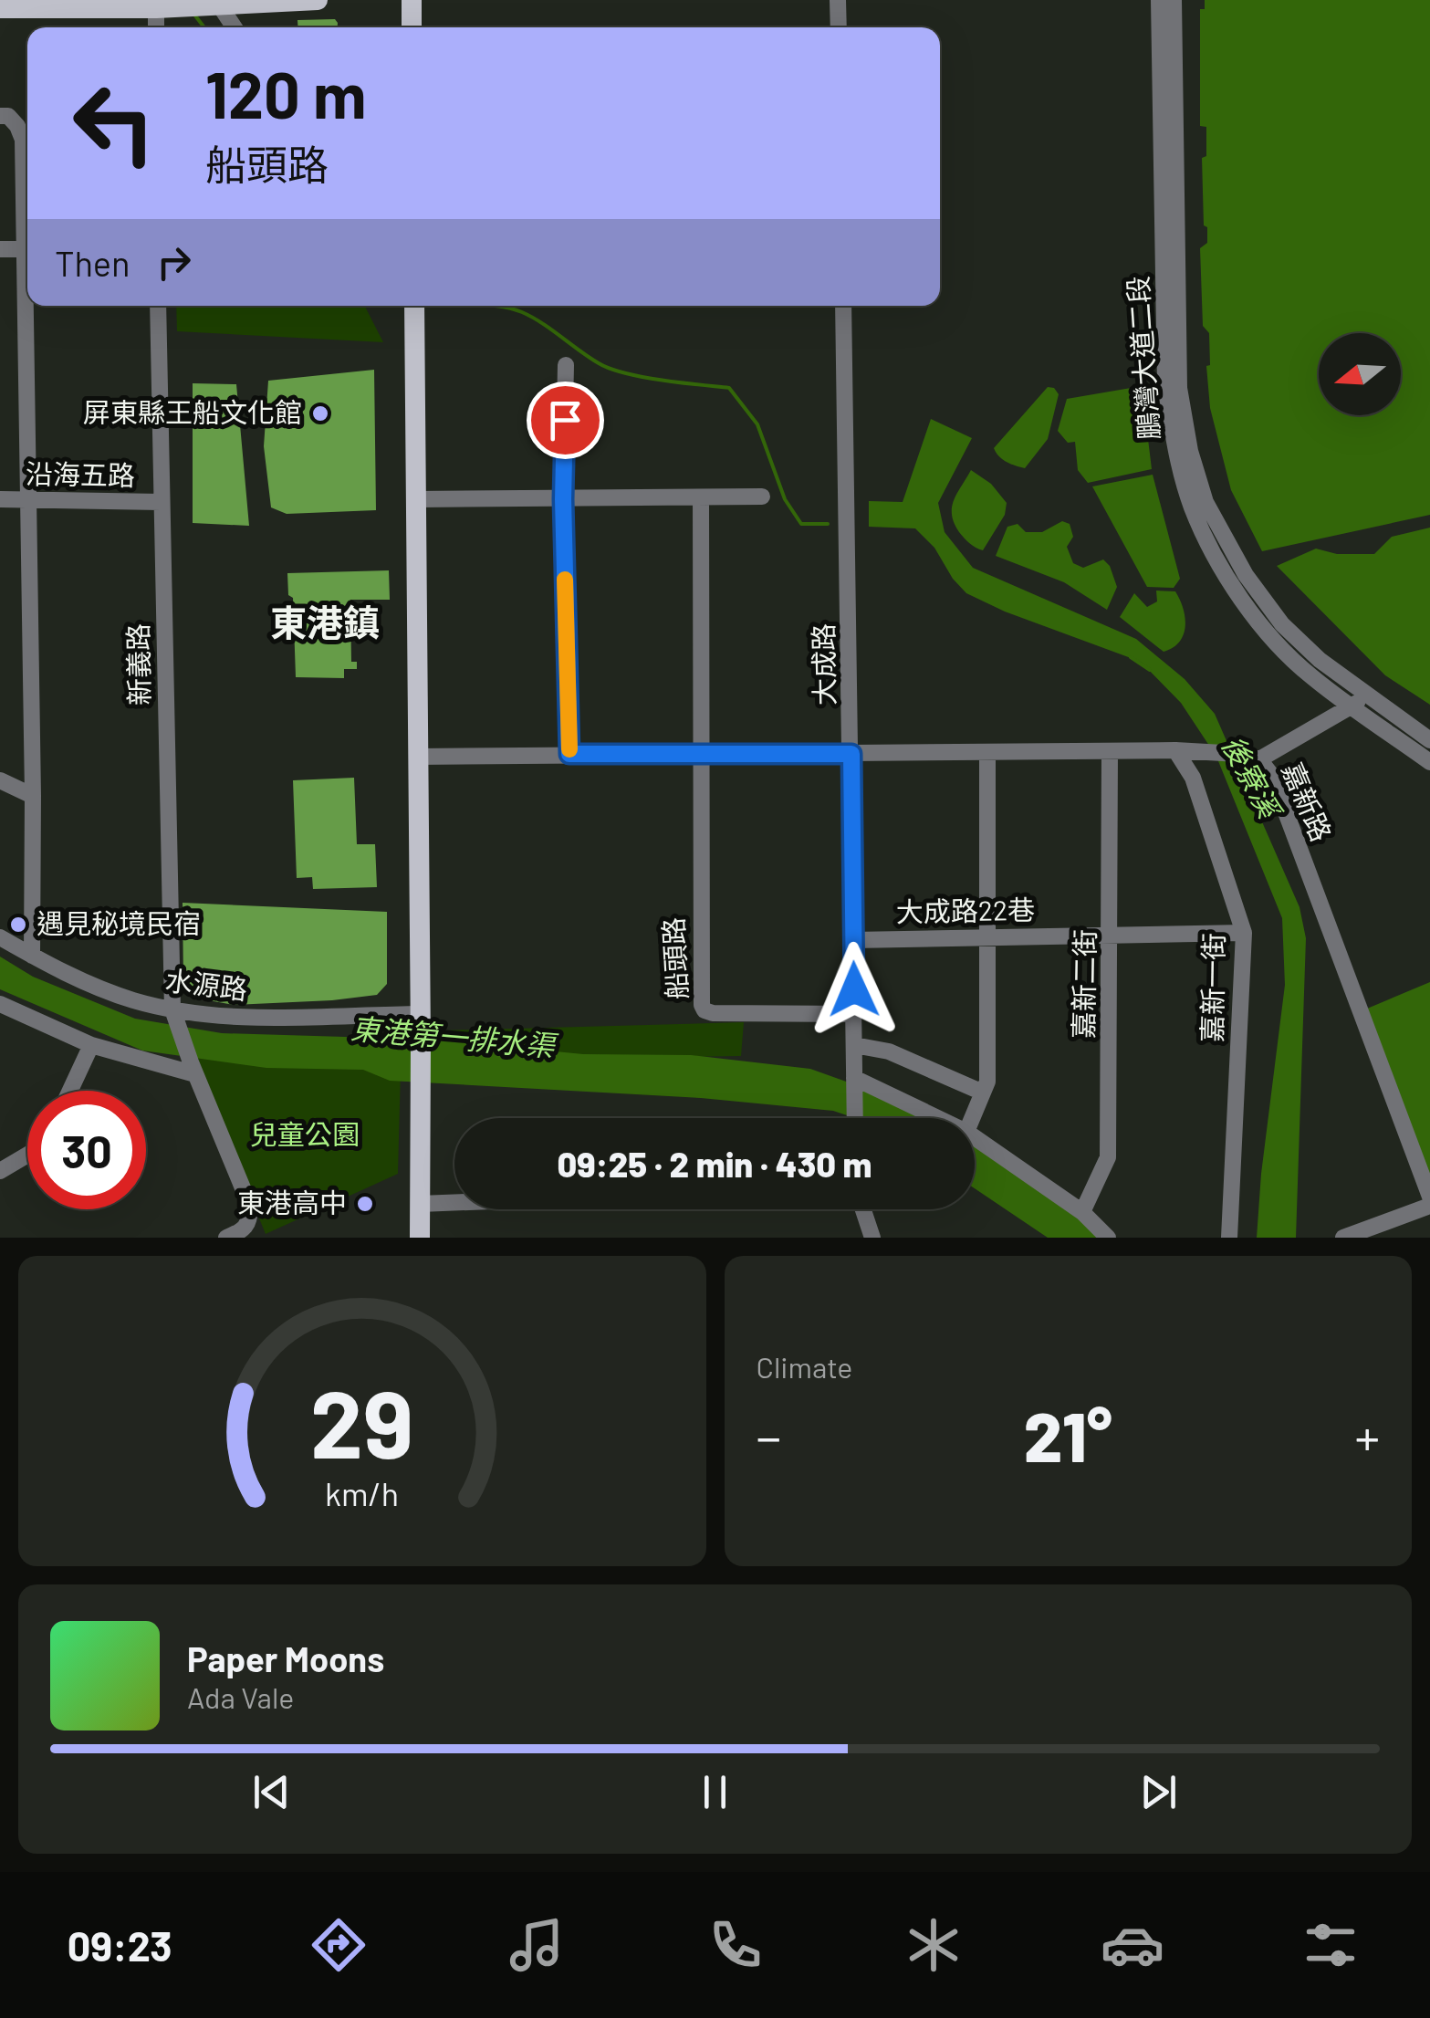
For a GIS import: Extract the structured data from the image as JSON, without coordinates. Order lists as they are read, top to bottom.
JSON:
{
  "streets": {
    "street": [
      "鵬灣大道二段",
      "沿海五路",
      "新義路",
      "大成路",
      "嘉新路",
      "大成路22巷",
      "船頭路",
      "嘉新二街",
      "水源路",
      "嘉新一街"
    ]
  },
  "crossings": [
    ["沿海五路", "新義路"],
    ["新義路", "水源路"],
    ["大成路", "嘉新路"],
    ["大成路", "大成路22巷"],
    ["大成路", "船頭路"],
    ["嘉新路", "嘉新二街"],
    ["嘉新路", "嘉新一街"],
    ["大成路22巷", "嘉新二街"],
    ["大成路22巷", "嘉新一街"]
  ],
  "districts": ["東港鎮"],
  "water": ["後寮溪", "東港第一排水渠"],
  "parks": ["兒童公園"],
  "places": ["屏東縣王船文化館", "遇見秘境民宿", "東港高中"],
  "north": "left",
  "page": {
    "turn": ["120 m", "船頭路"],
    "then": "Then",
    "limit": "30",
    "trip": "09:25 · 2 min · 430 m",
    "tile": "Climate",
    "heat": ["−", "21°", "+"],
    "song": ["Paper Moons", "Ada Vale"],
    "tabs": "09:23",
    "gauge": ["29", "km/h"]
  }
}
